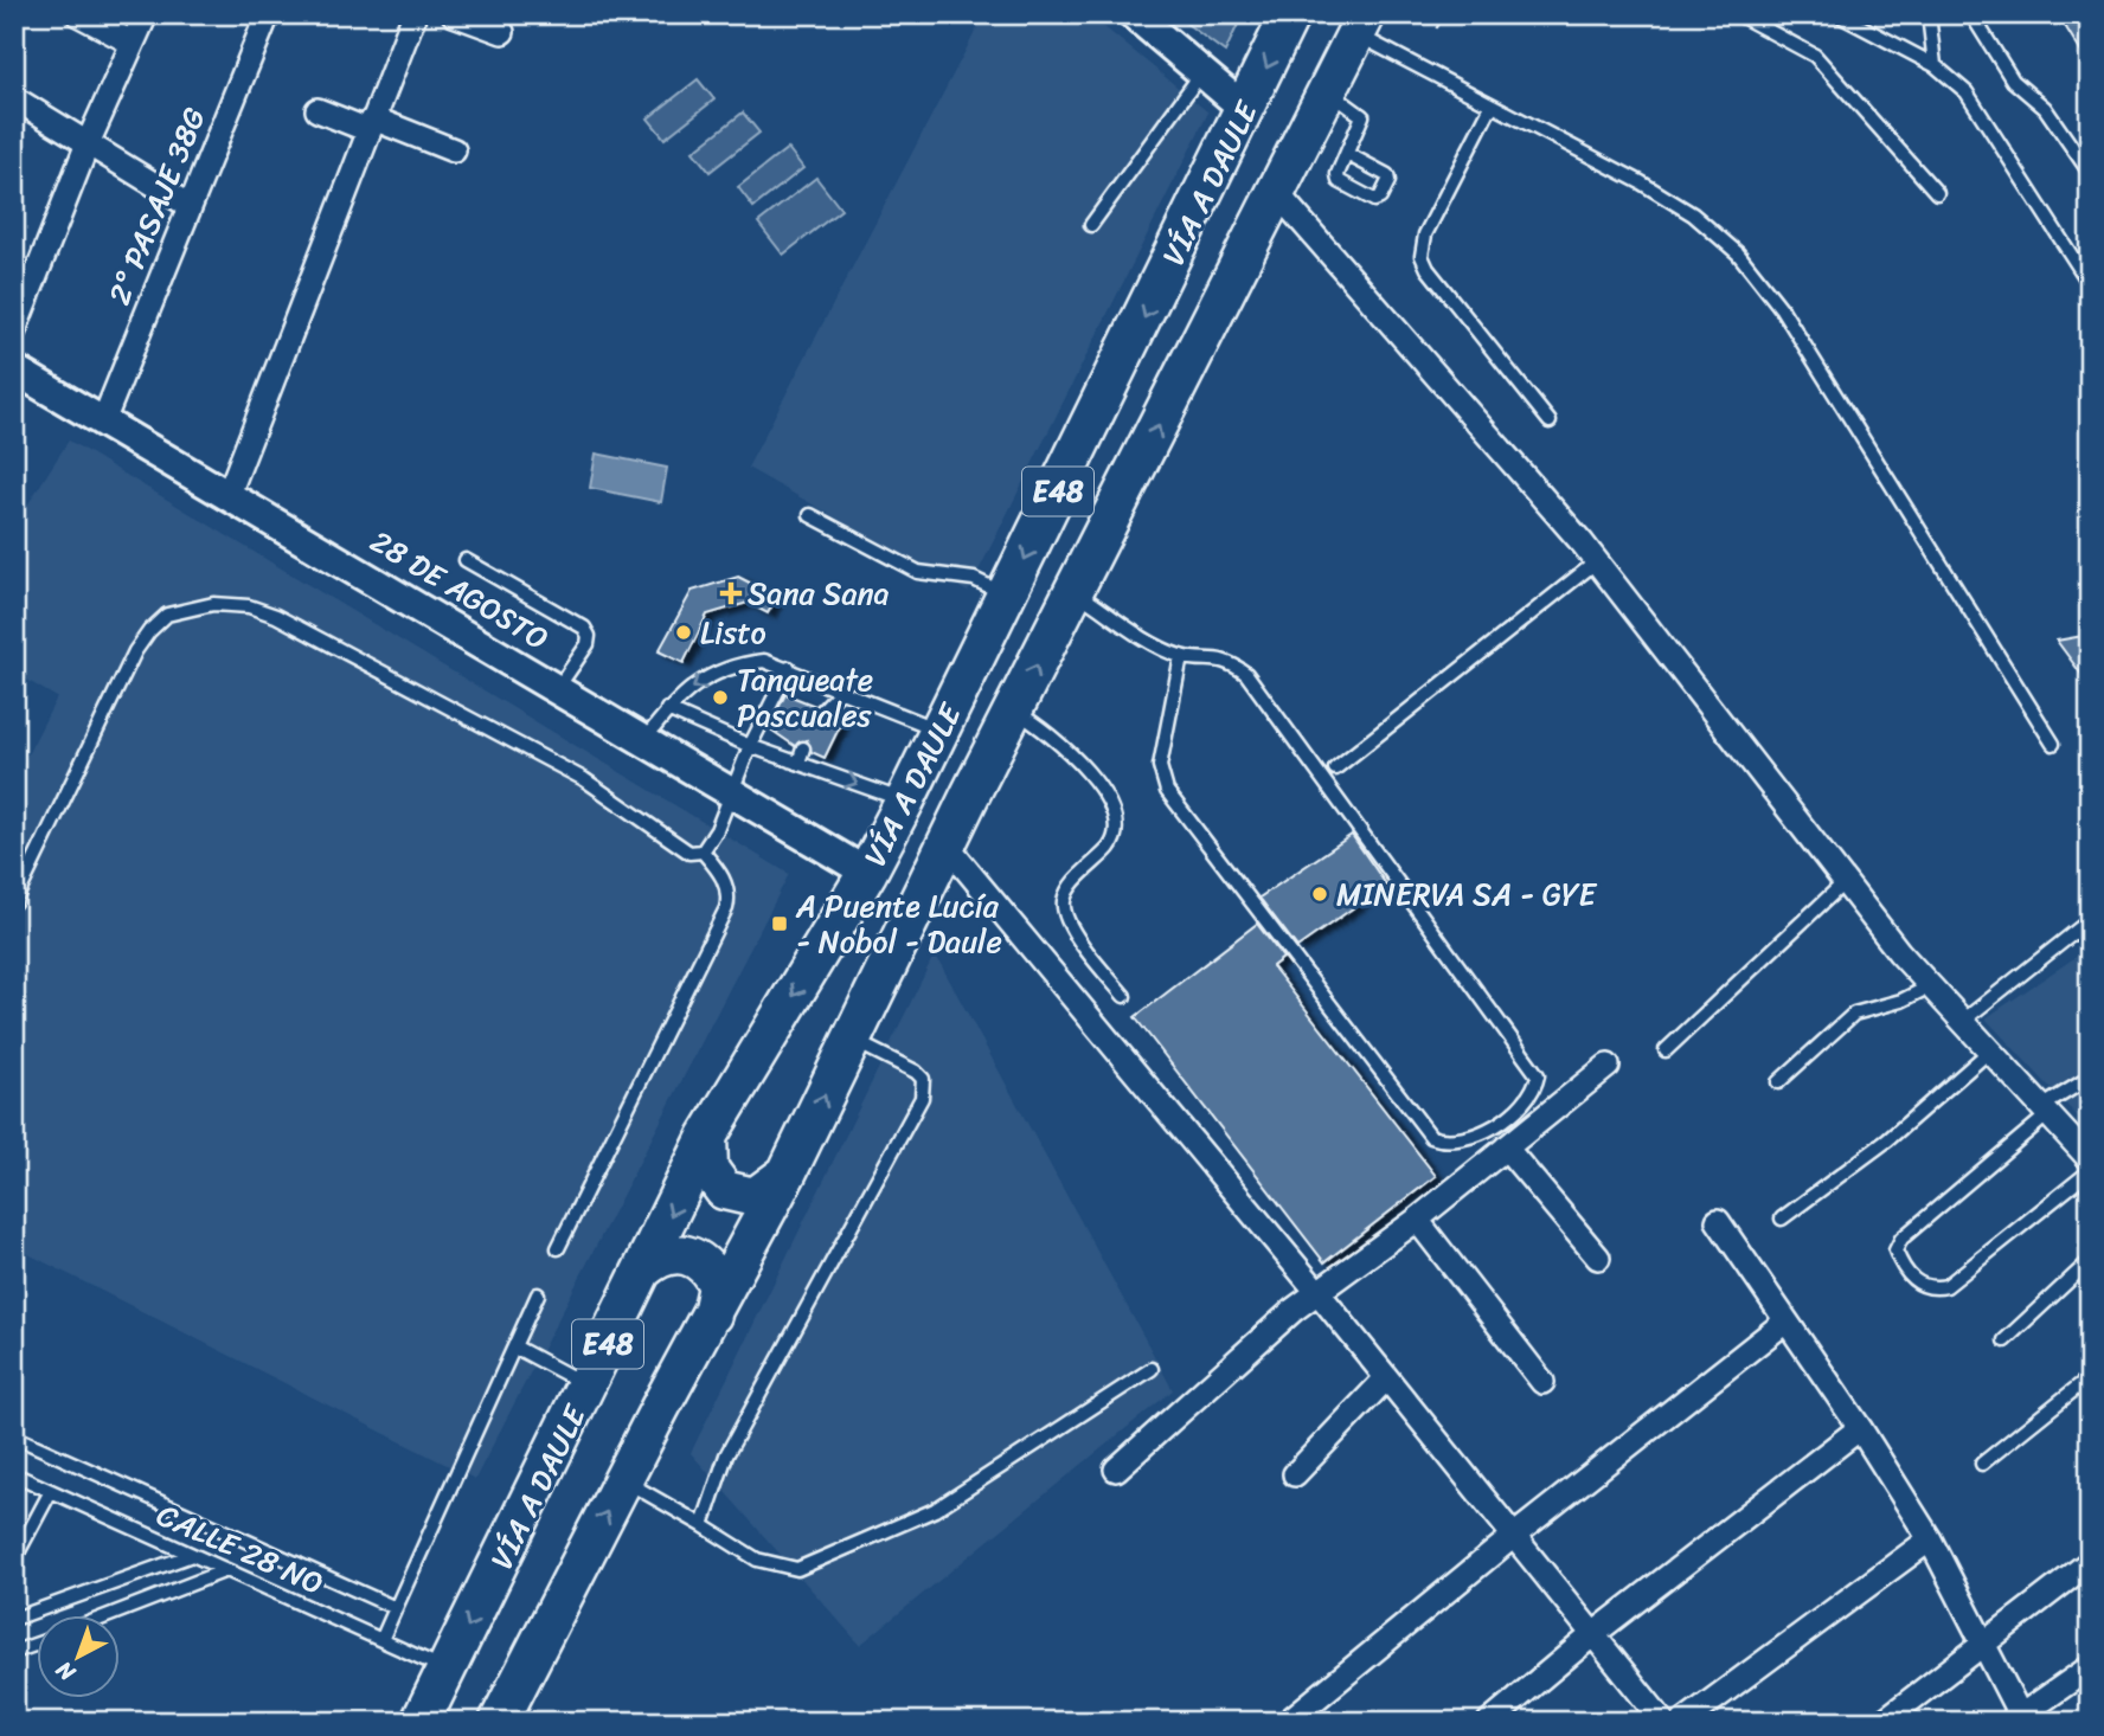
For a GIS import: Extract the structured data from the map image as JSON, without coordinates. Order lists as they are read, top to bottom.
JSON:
{
  "streets": {
    "highway": ["VÍA A DAULE", "E48"],
    "street": ["2° PASAJE 38G", "28 DE AGOSTO"],
    "lane": ["CALLE 28 NO"]
  },
  "crossings": [
    ["VÍA A DAULE", "28 DE AGOSTO"],
    ["VÍA A DAULE", "CALLE 28 NO"],
    ["2° PASAJE 38G", "28 DE AGOSTO"]
  ],
  "places": {
    "health": ["Sana Sana"],
    "other": ["Listo", "Tanqueate Pascuales", "MINERVA SA - GYE"],
    "transit": ["A Puente Lucía - Nobol - Daule"]
  },
  "north": "bottom left"
}
